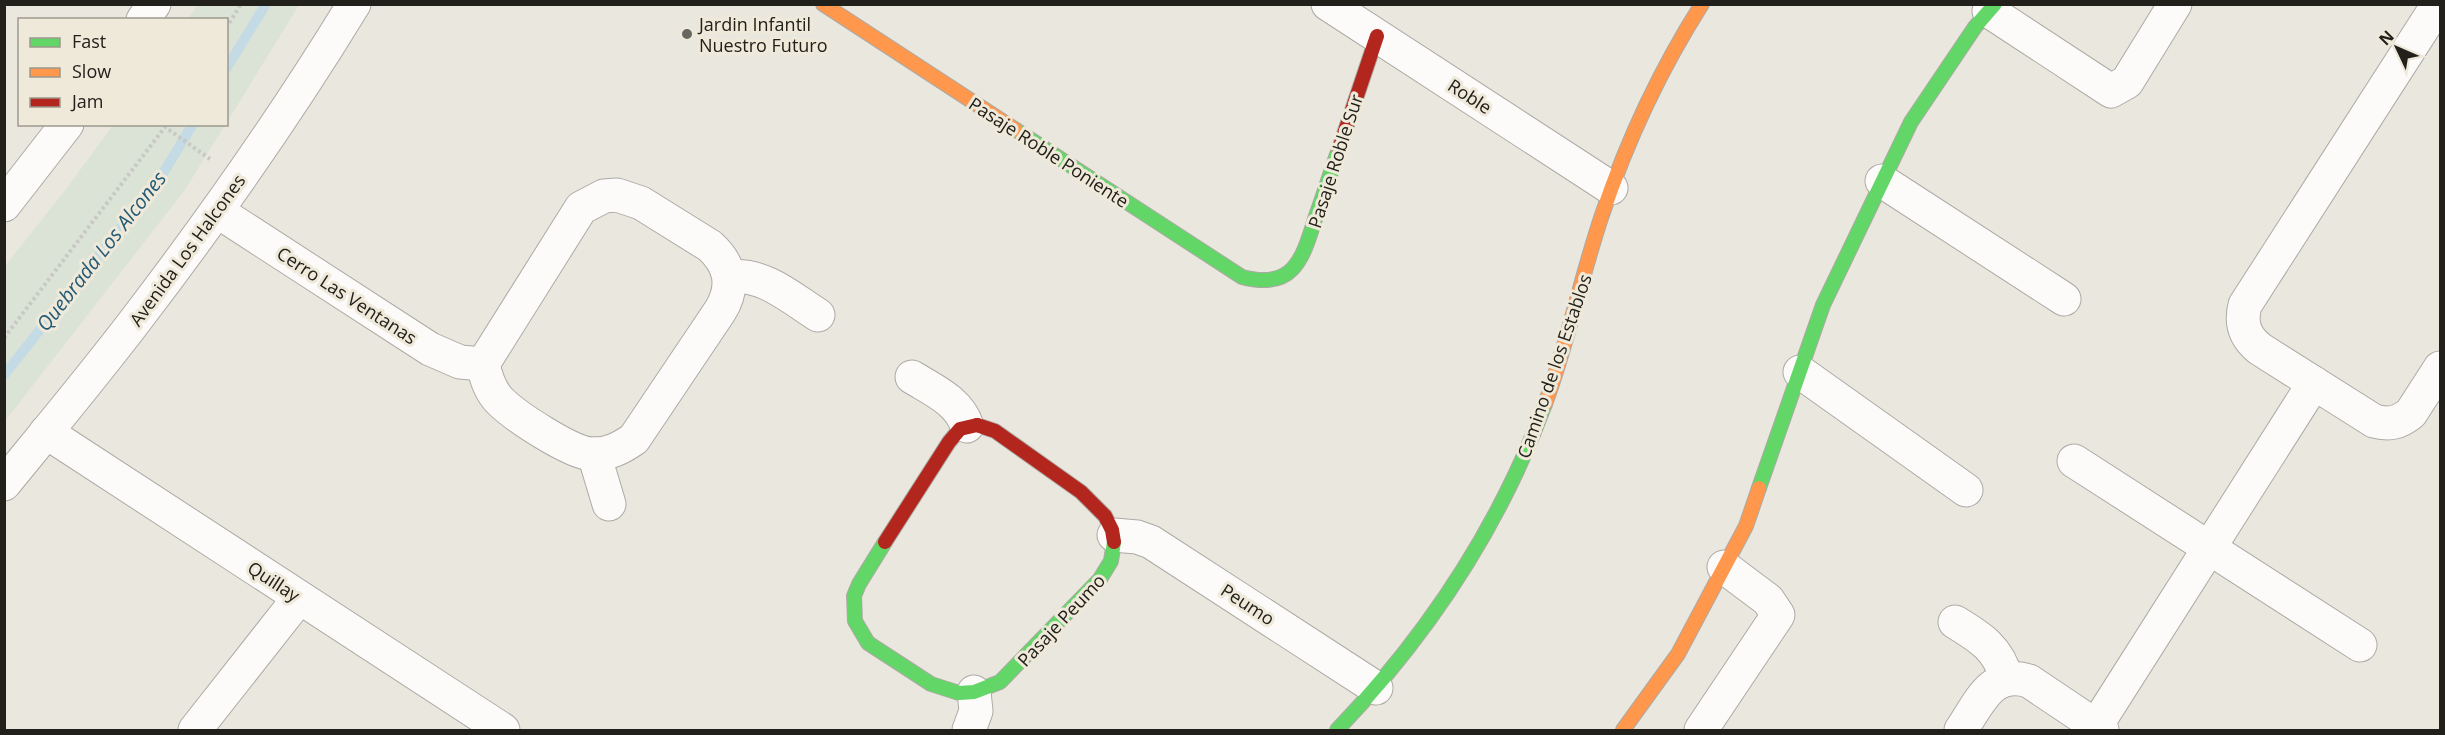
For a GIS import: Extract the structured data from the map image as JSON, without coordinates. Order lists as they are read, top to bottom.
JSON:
{
  "streets": {
    "street": [
      "Roble",
      "Pasaje Roble Poniente",
      "Pasaje Roble Sur",
      "Avenida Los Halcones",
      "Cerro Las Ventanas",
      "Camino de los Establos",
      "Quillay",
      "Peumo",
      "Pasaje Peumo"
    ]
  },
  "crossings": [
    ["Roble", "Pasaje Roble Sur"],
    ["Roble", "Camino de los Establos"],
    ["Pasaje Roble Poniente", "Pasaje Roble Sur"],
    ["Avenida Los Halcones", "Cerro Las Ventanas"],
    ["Avenida Los Halcones", "Quillay"],
    ["Camino de los Establos", "Peumo"],
    ["Peumo", "Pasaje Peumo"]
  ],
  "water": ["Quebrada Los Alcones"],
  "places": ["Jardin Infantil Nuestro Futuro"],
  "legend": ["Fast", "Slow", "Jam"],
  "north": "top left"
}
